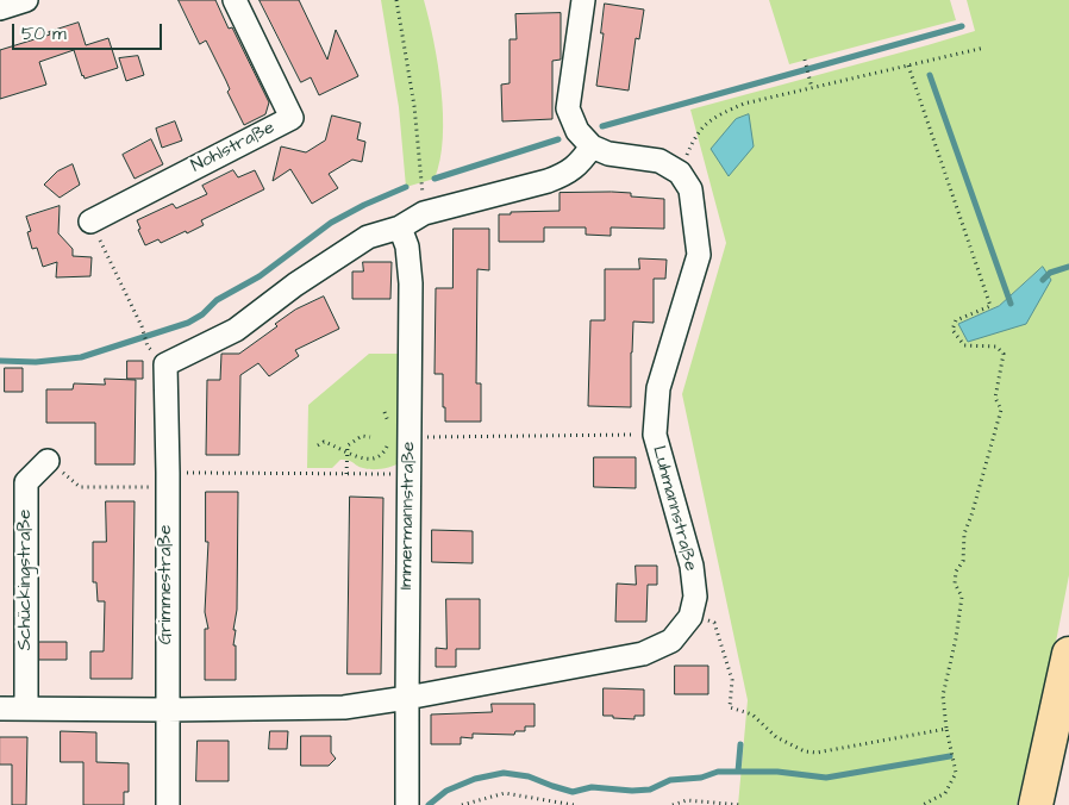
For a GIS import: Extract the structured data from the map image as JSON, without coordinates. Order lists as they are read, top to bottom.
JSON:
{
  "streets": {
    "street": [
      "Nohlstraße",
      "Luhmannstraße",
      "Immermannstraße",
      "Schückingstraße",
      "Grimmestraße"
    ]
  },
  "crossings": [
    ["Immermannstraße", "Grimmestraße"]
  ],
  "scale_bar": "50 m"
}
